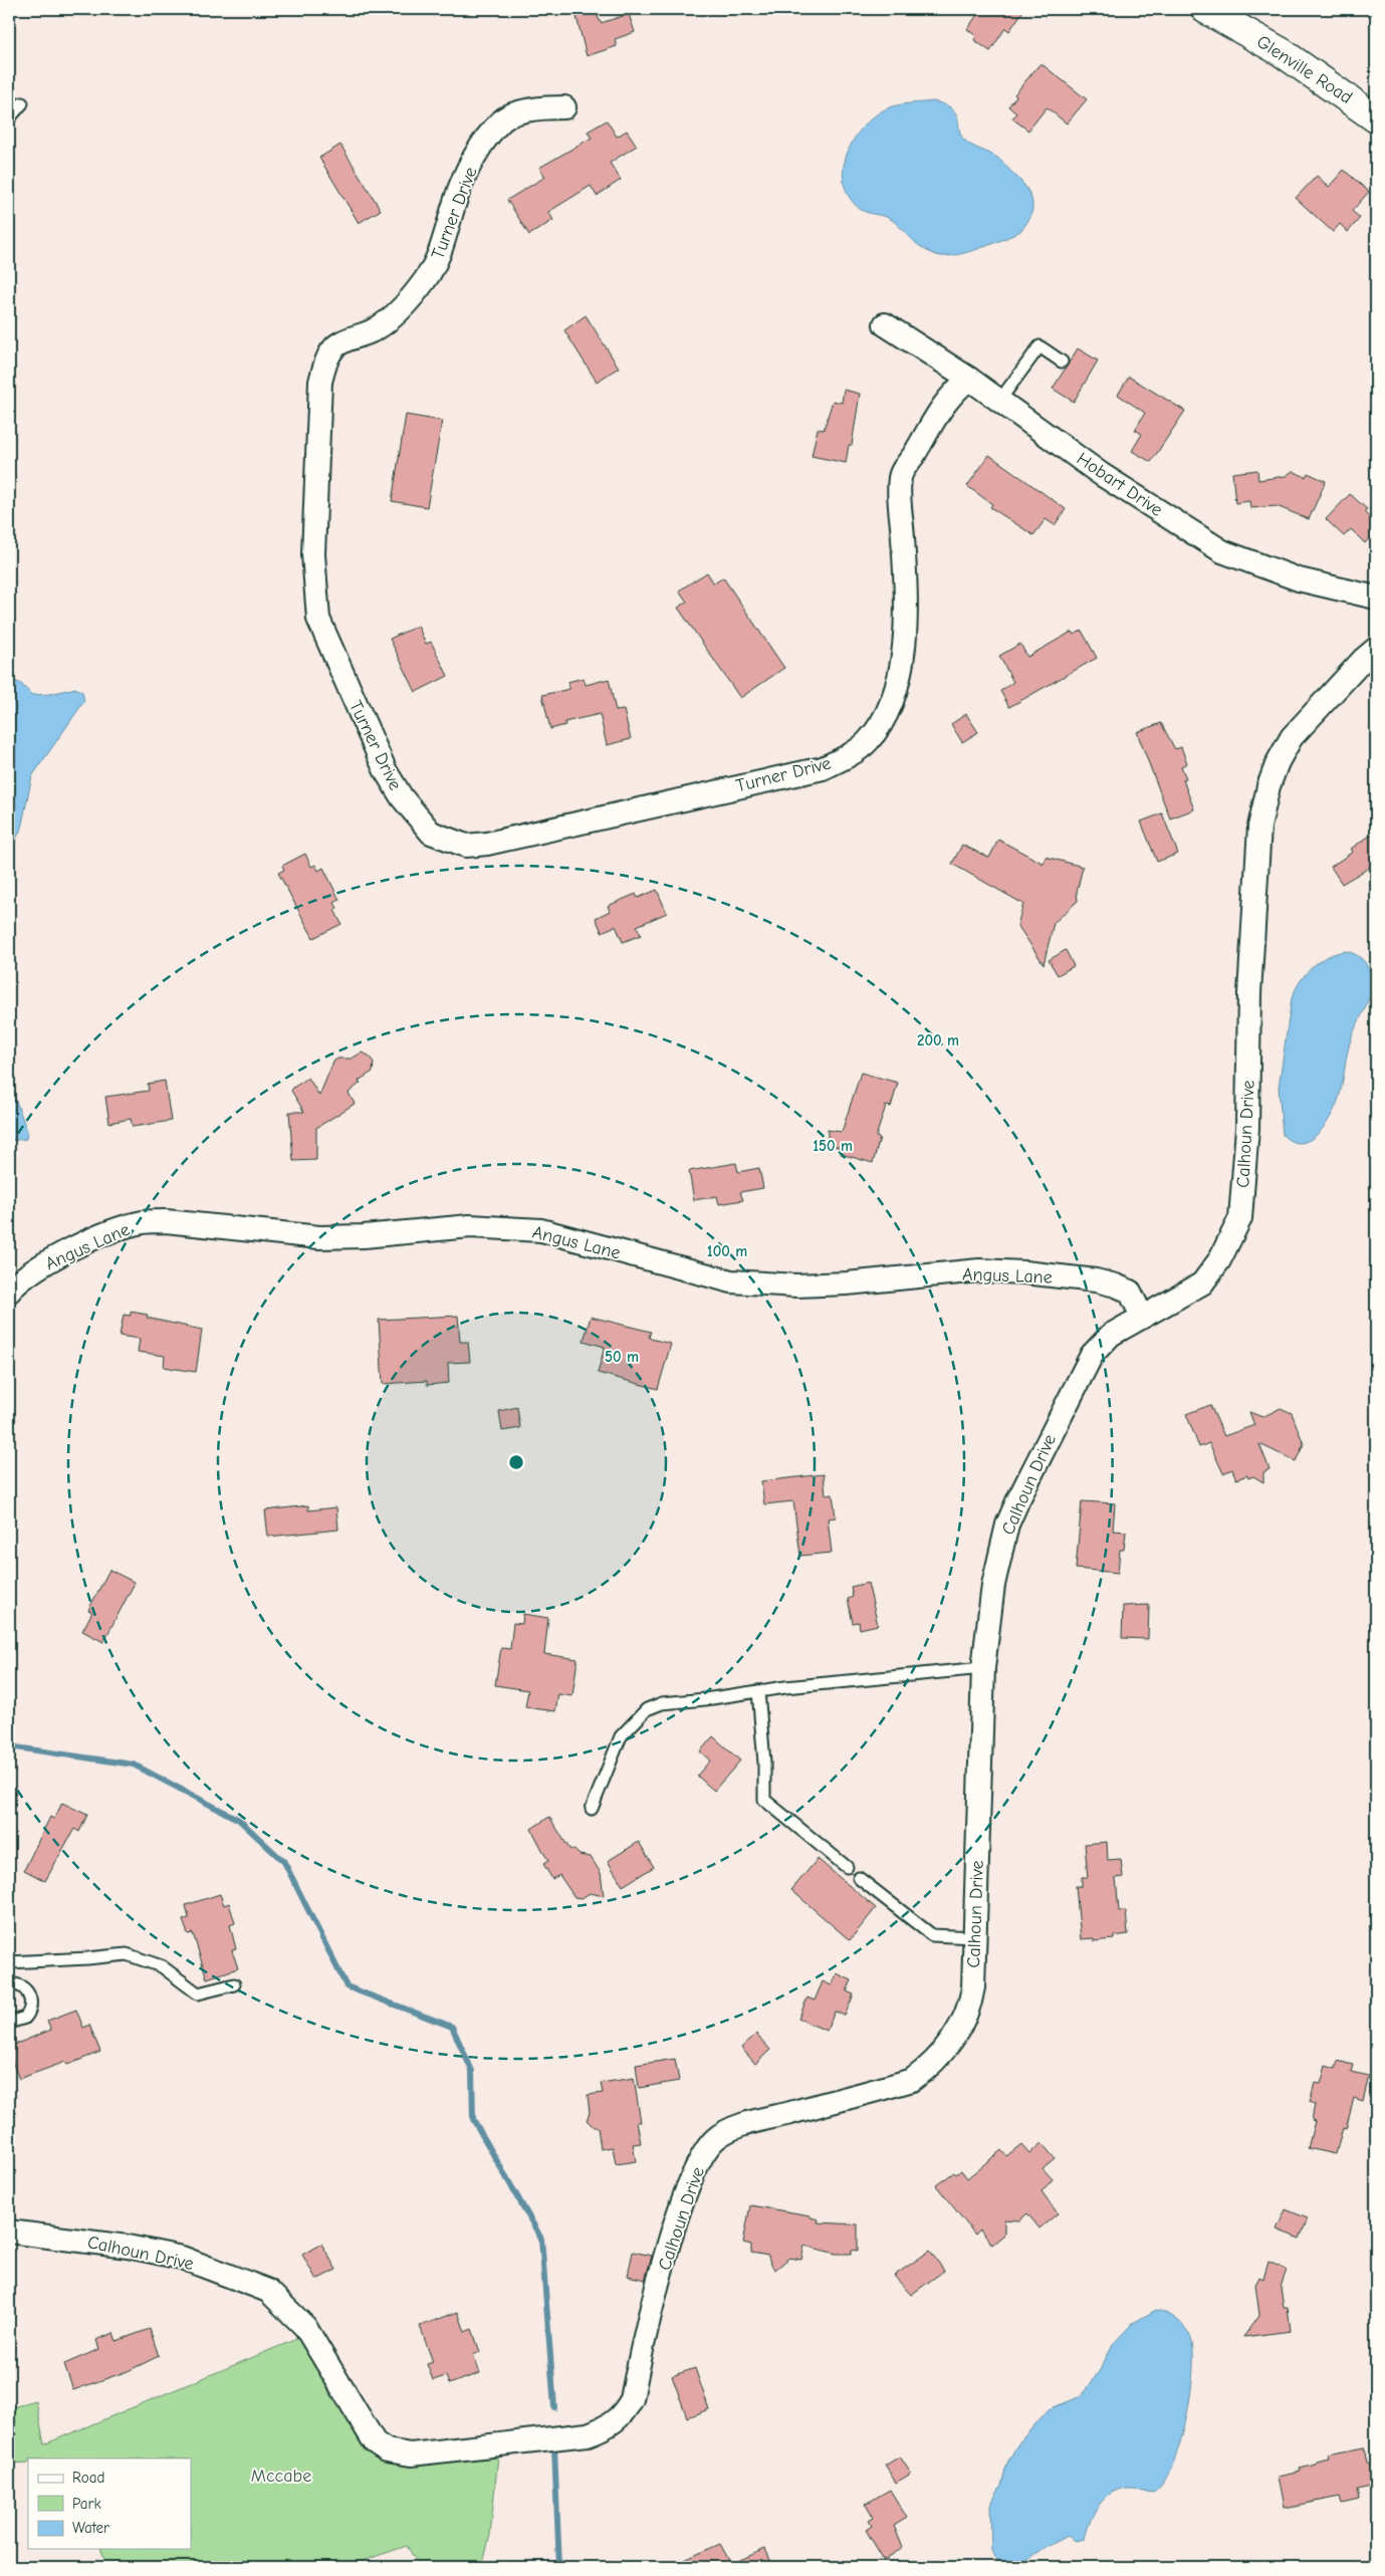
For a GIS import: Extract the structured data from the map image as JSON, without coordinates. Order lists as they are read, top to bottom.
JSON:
{
  "streets": {
    "main road": ["Glenville Road"],
    "street": [
      "Turner Drive",
      "Hobart Drive",
      "Calhoun Drive",
      "Angus Lane"
    ]
  },
  "crossings": [
    ["Turner Drive", "Hobart Drive"],
    ["Calhoun Drive", "Angus Lane"]
  ],
  "parks": ["Mccabe"],
  "legend": ["Road", "Park", "Water"],
  "rings": [
    "200 m",
    "150 m",
    "100 m",
    "50 m"
  ]
}
